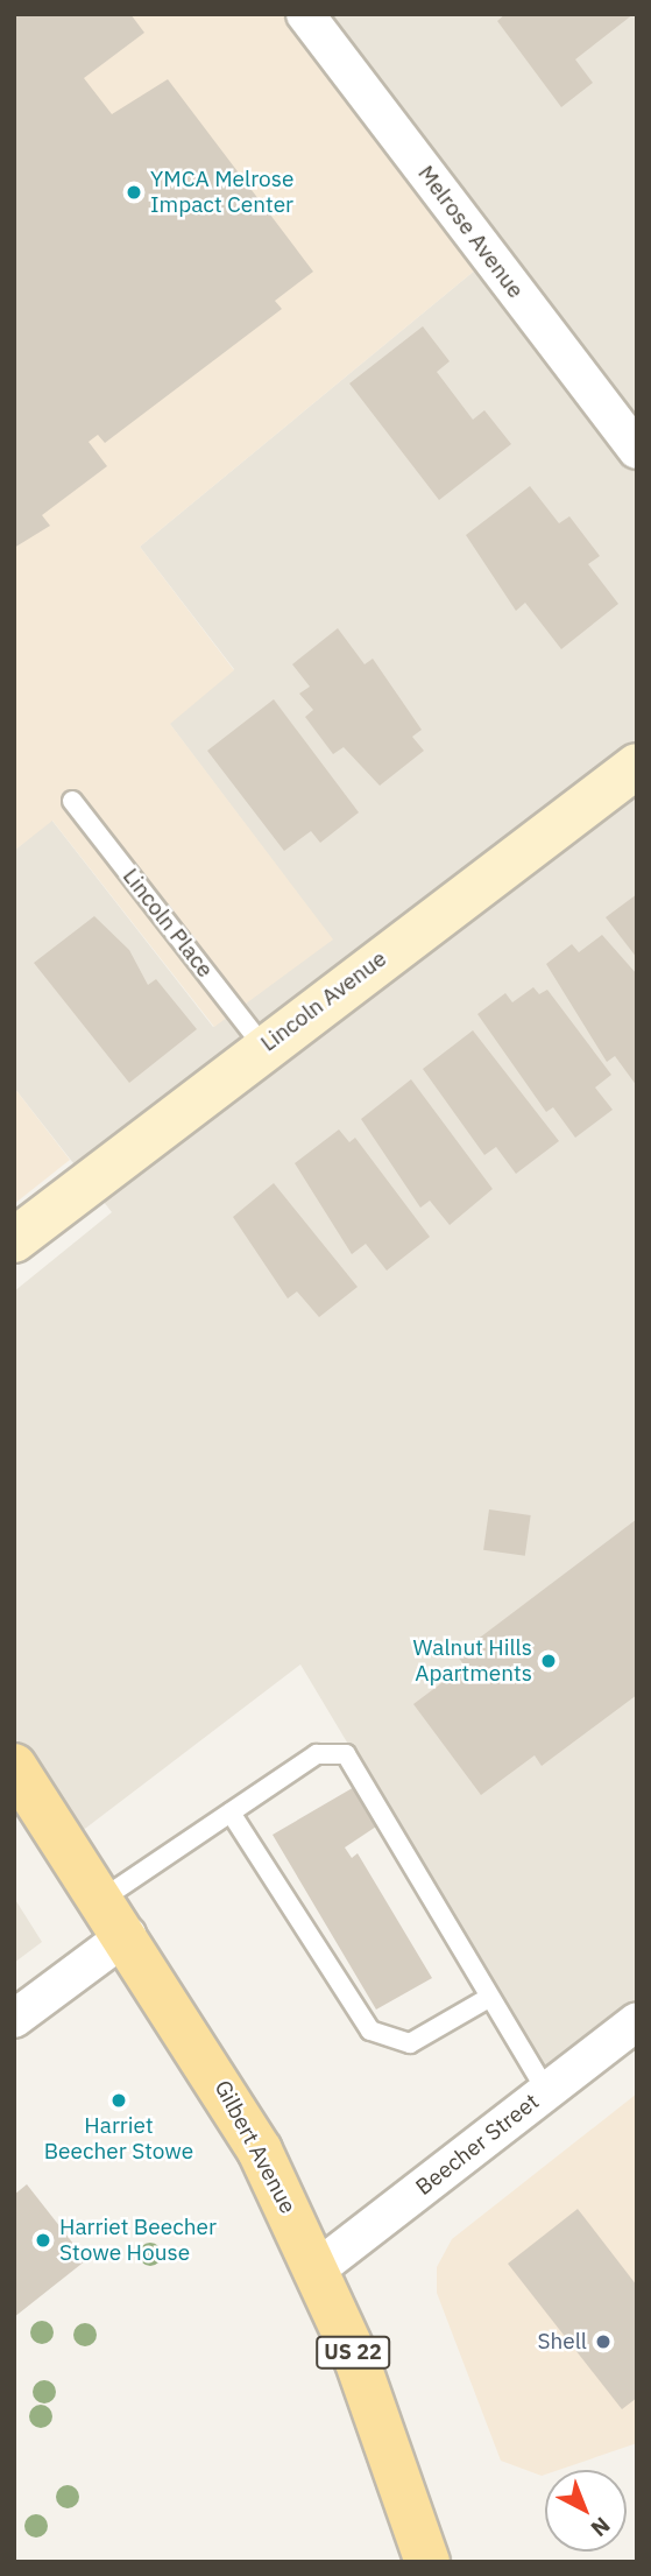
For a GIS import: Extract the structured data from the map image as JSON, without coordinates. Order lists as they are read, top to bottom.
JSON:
{
  "streets": {
    "main road": ["Gilbert Avenue", "US 22"],
    "street": ["Melrose Avenue", "Lincoln Avenue", "Beecher Street"],
    "lane": ["Lincoln Place"]
  },
  "crossings": [
    ["Lincoln Place", "Lincoln Avenue"],
    ["Beecher Street", "Gilbert Avenue"]
  ],
  "places": [
    "YMCA Melrose Impact Center",
    "Walnut Hills Apartments",
    "Harriet Beecher Stowe",
    "Harriet Beecher Stowe House",
    "Shell"
  ],
  "north": "bottom right"
}
